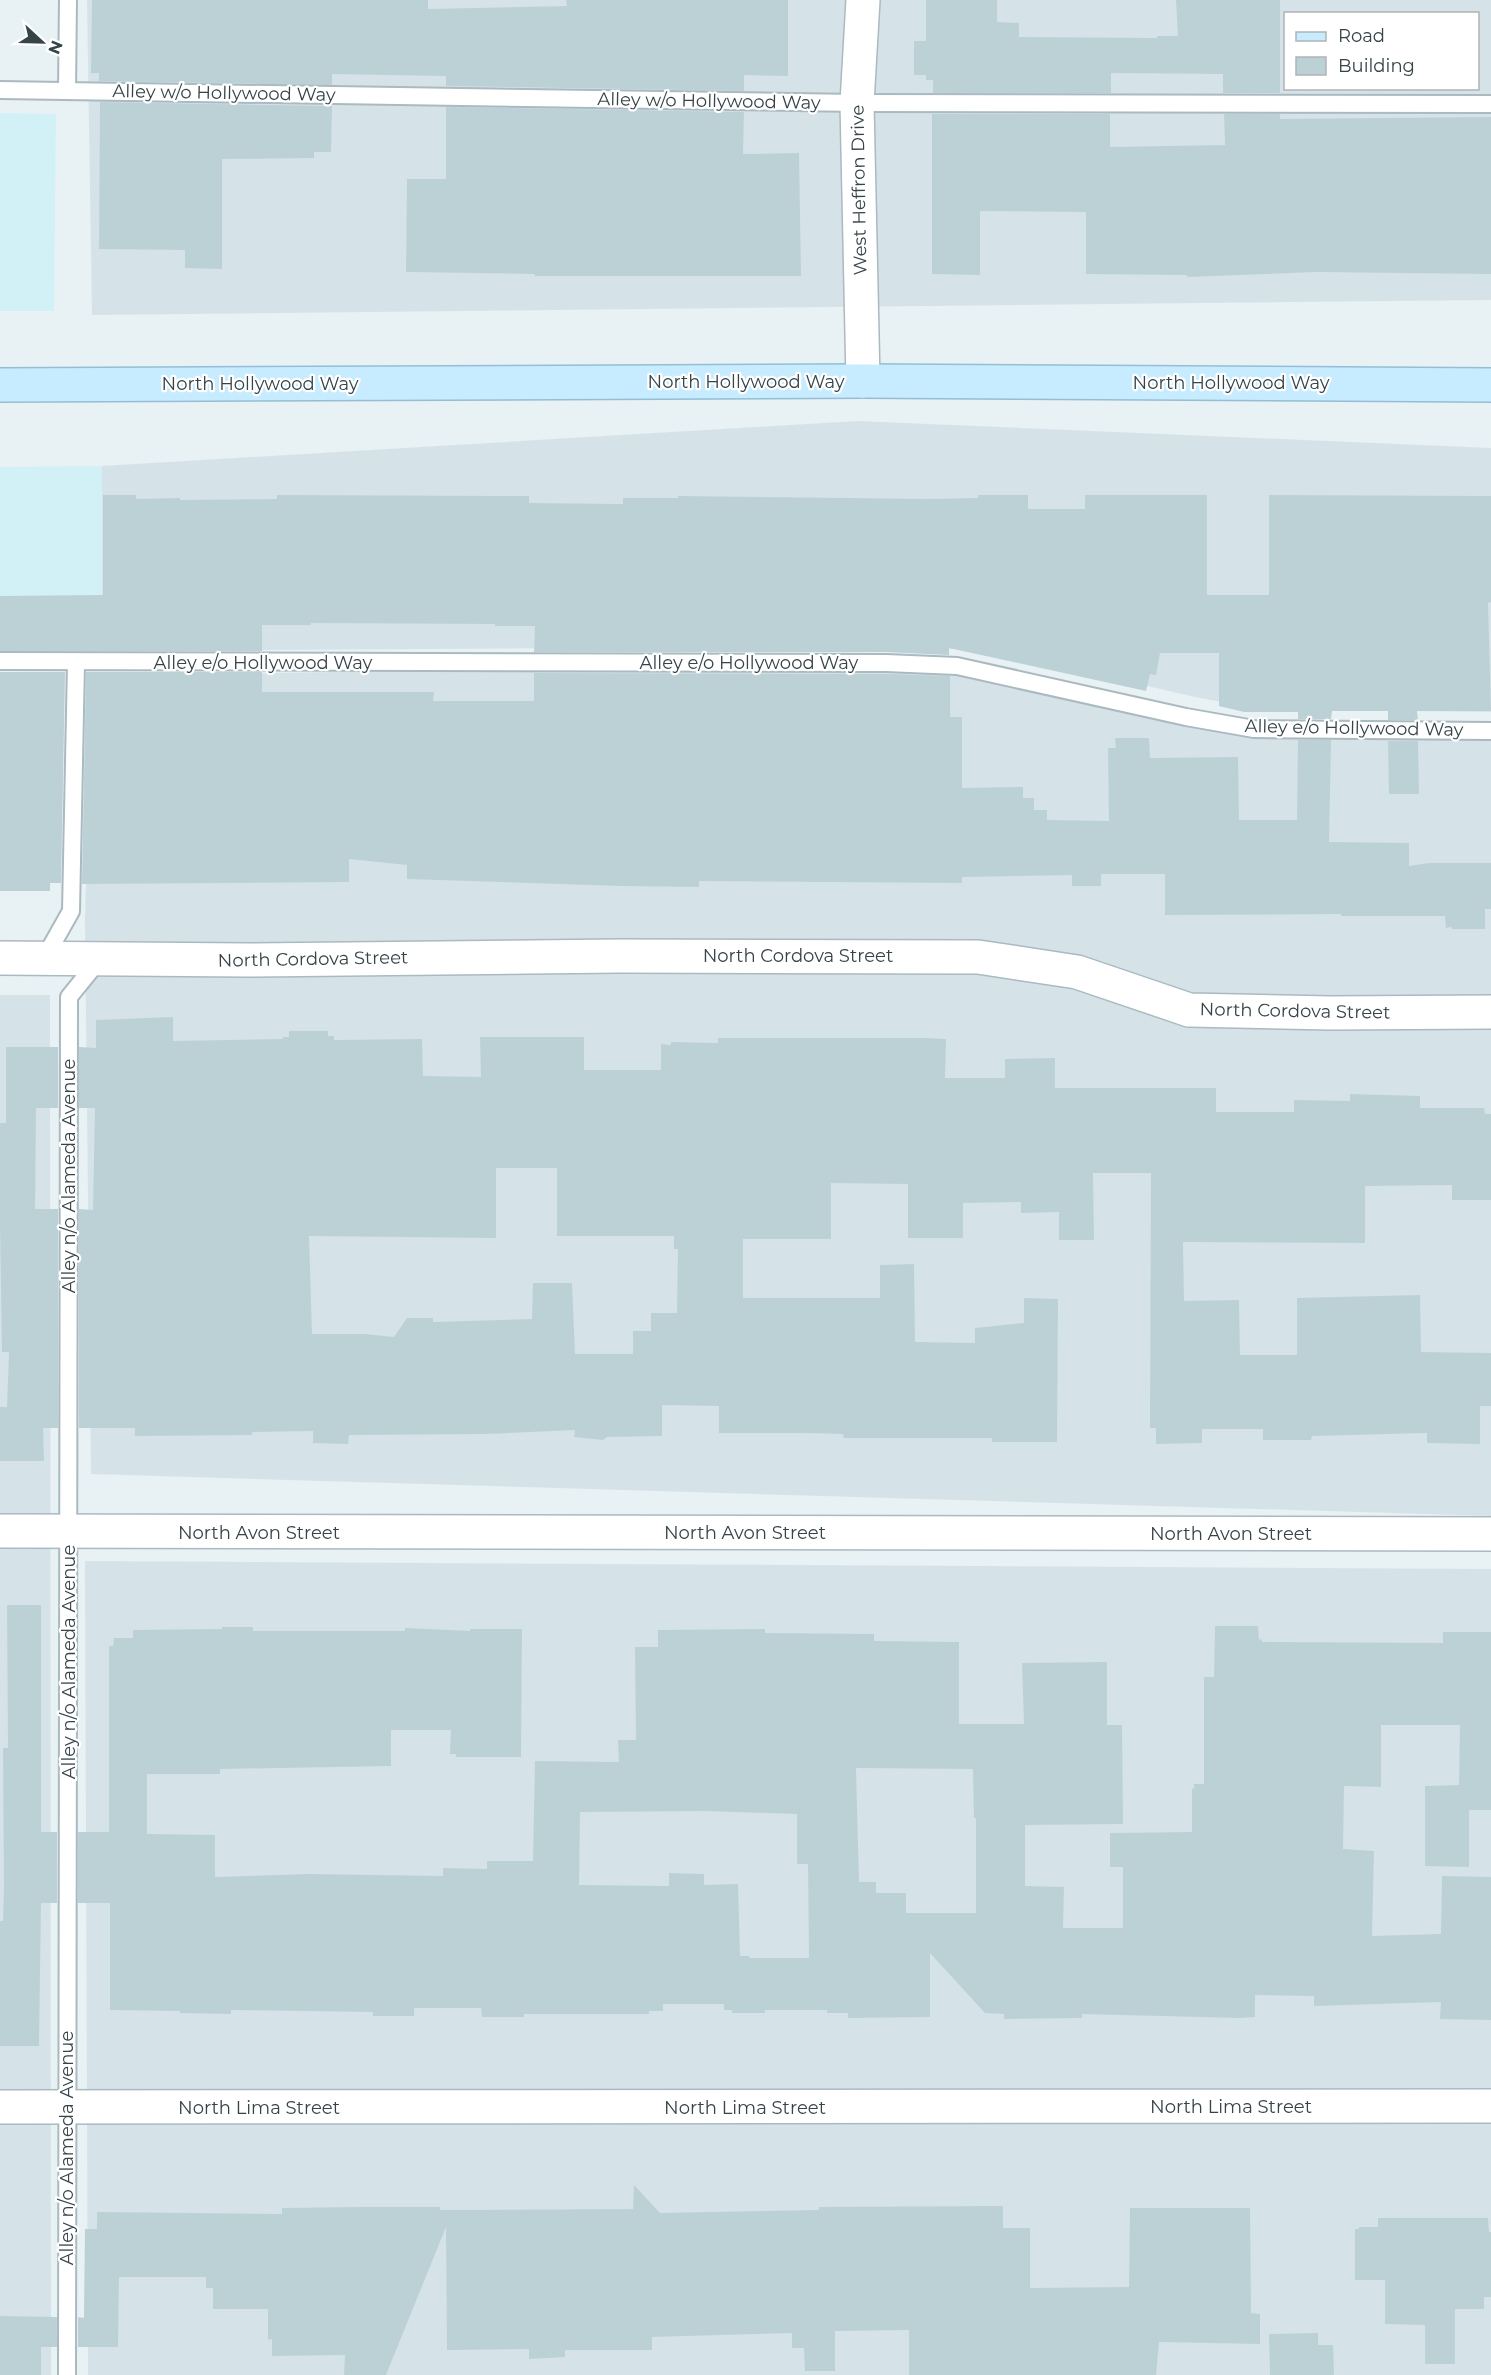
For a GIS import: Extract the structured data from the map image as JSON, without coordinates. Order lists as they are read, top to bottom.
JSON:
{
  "streets": {
    "main road": ["North Hollywood Way"],
    "street": [
      "West Heffron Drive",
      "North Cordova Street",
      "North Avon Street",
      "North Lima Street"
    ],
    "lane": ["Alley w/o Hollywood Way", "Alley e/o Hollywood Way", "Alley n/o Alameda Avenue"]
  },
  "crossings": [
    ["Alley w/o Hollywood Way", "West Heffron Drive"],
    ["West Heffron Drive", "North Hollywood Way"],
    ["North Cordova Street", "Alley n/o Alameda Avenue"],
    ["Alley n/o Alameda Avenue", "North Avon Street"],
    ["Alley n/o Alameda Avenue", "North Lima Street"]
  ],
  "legend": ["Road", "Building"],
  "north": "right"
}
